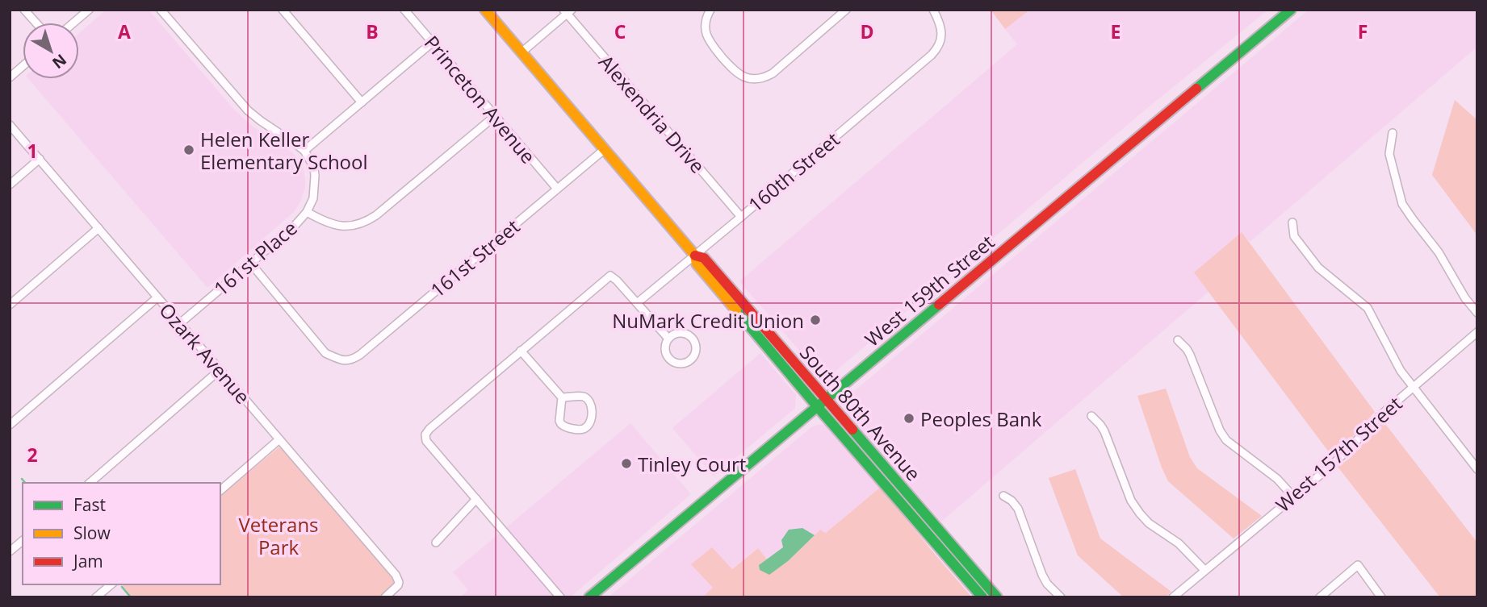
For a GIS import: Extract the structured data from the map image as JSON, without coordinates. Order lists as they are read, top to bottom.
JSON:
{
  "streets": {
    "street": [
      "Princeton Avenue",
      "Alexendria Drive",
      "160th Street",
      "161st Place",
      "161st Street",
      "West 159th Street",
      "Ozark Avenue",
      "South 80th Avenue",
      "West 157th Street"
    ]
  },
  "crossings": [
    ["Princeton Avenue", "161st Street"],
    ["Alexendria Drive", "160th Street"],
    ["160th Street", "South 80th Avenue"],
    ["161st Place", "161st Street"],
    ["161st Place", "Ozark Avenue"],
    ["161st Street", "South 80th Avenue"],
    ["West 159th Street", "South 80th Avenue"]
  ],
  "parks": ["Veterans Park"],
  "places": [
    "Helen Keller Elementary School",
    "NuMark Credit Union",
    "Peoples Bank",
    "Tinley Court"
  ],
  "legend": ["Fast", "Slow", "Jam"],
  "north": "bottom right",
  "grid": {
    "columns": [
      "A",
      "B",
      "C",
      "D",
      "E",
      "F"
    ],
    "rows": ["1", "2"]
  }
}
